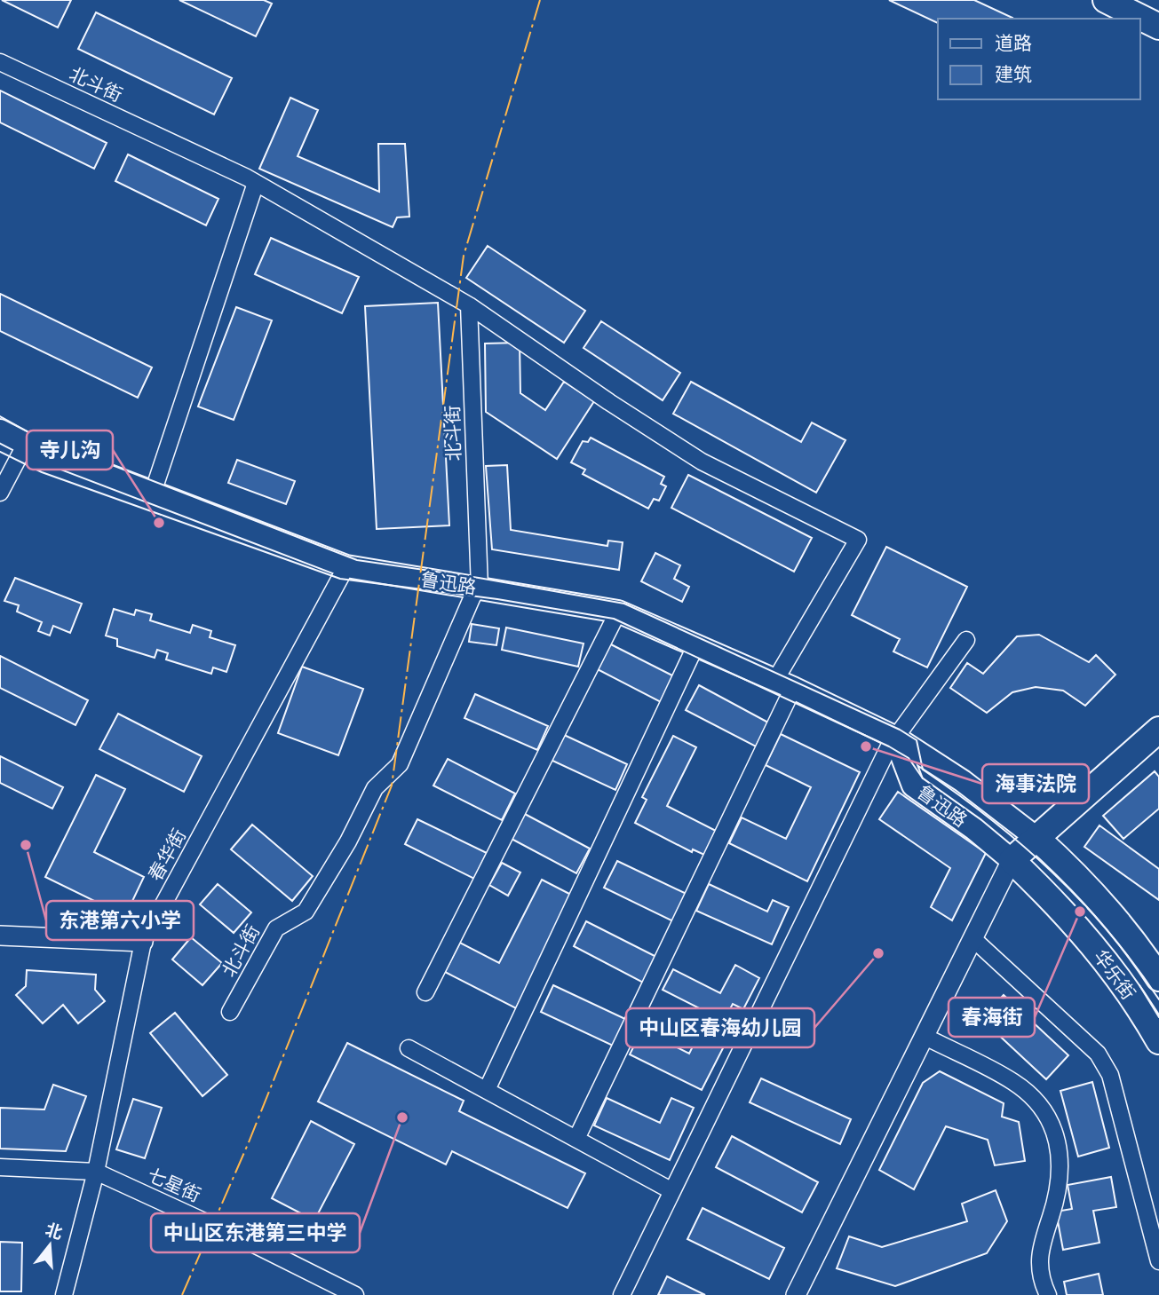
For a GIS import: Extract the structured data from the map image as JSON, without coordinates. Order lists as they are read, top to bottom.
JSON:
{
  "streets": {
    "highway": ["华乐街"],
    "main road": ["鲁迅路"],
    "street": ["北斗街", "春华街", "七星街"]
  },
  "crossings": [
    ["北斗街", "鲁迅路"],
    ["鲁迅路", "春华街"],
    ["鲁迅路", "华乐街"],
    ["春华街", "七星街"]
  ],
  "places": [
    "寺儿沟",
    "海事法院",
    "东港第六小学",
    "春海街",
    "中山区春海幼儿园",
    "中山区东港第三中学"
  ],
  "legend": ["道路", "建筑"],
  "north": "top"
}
